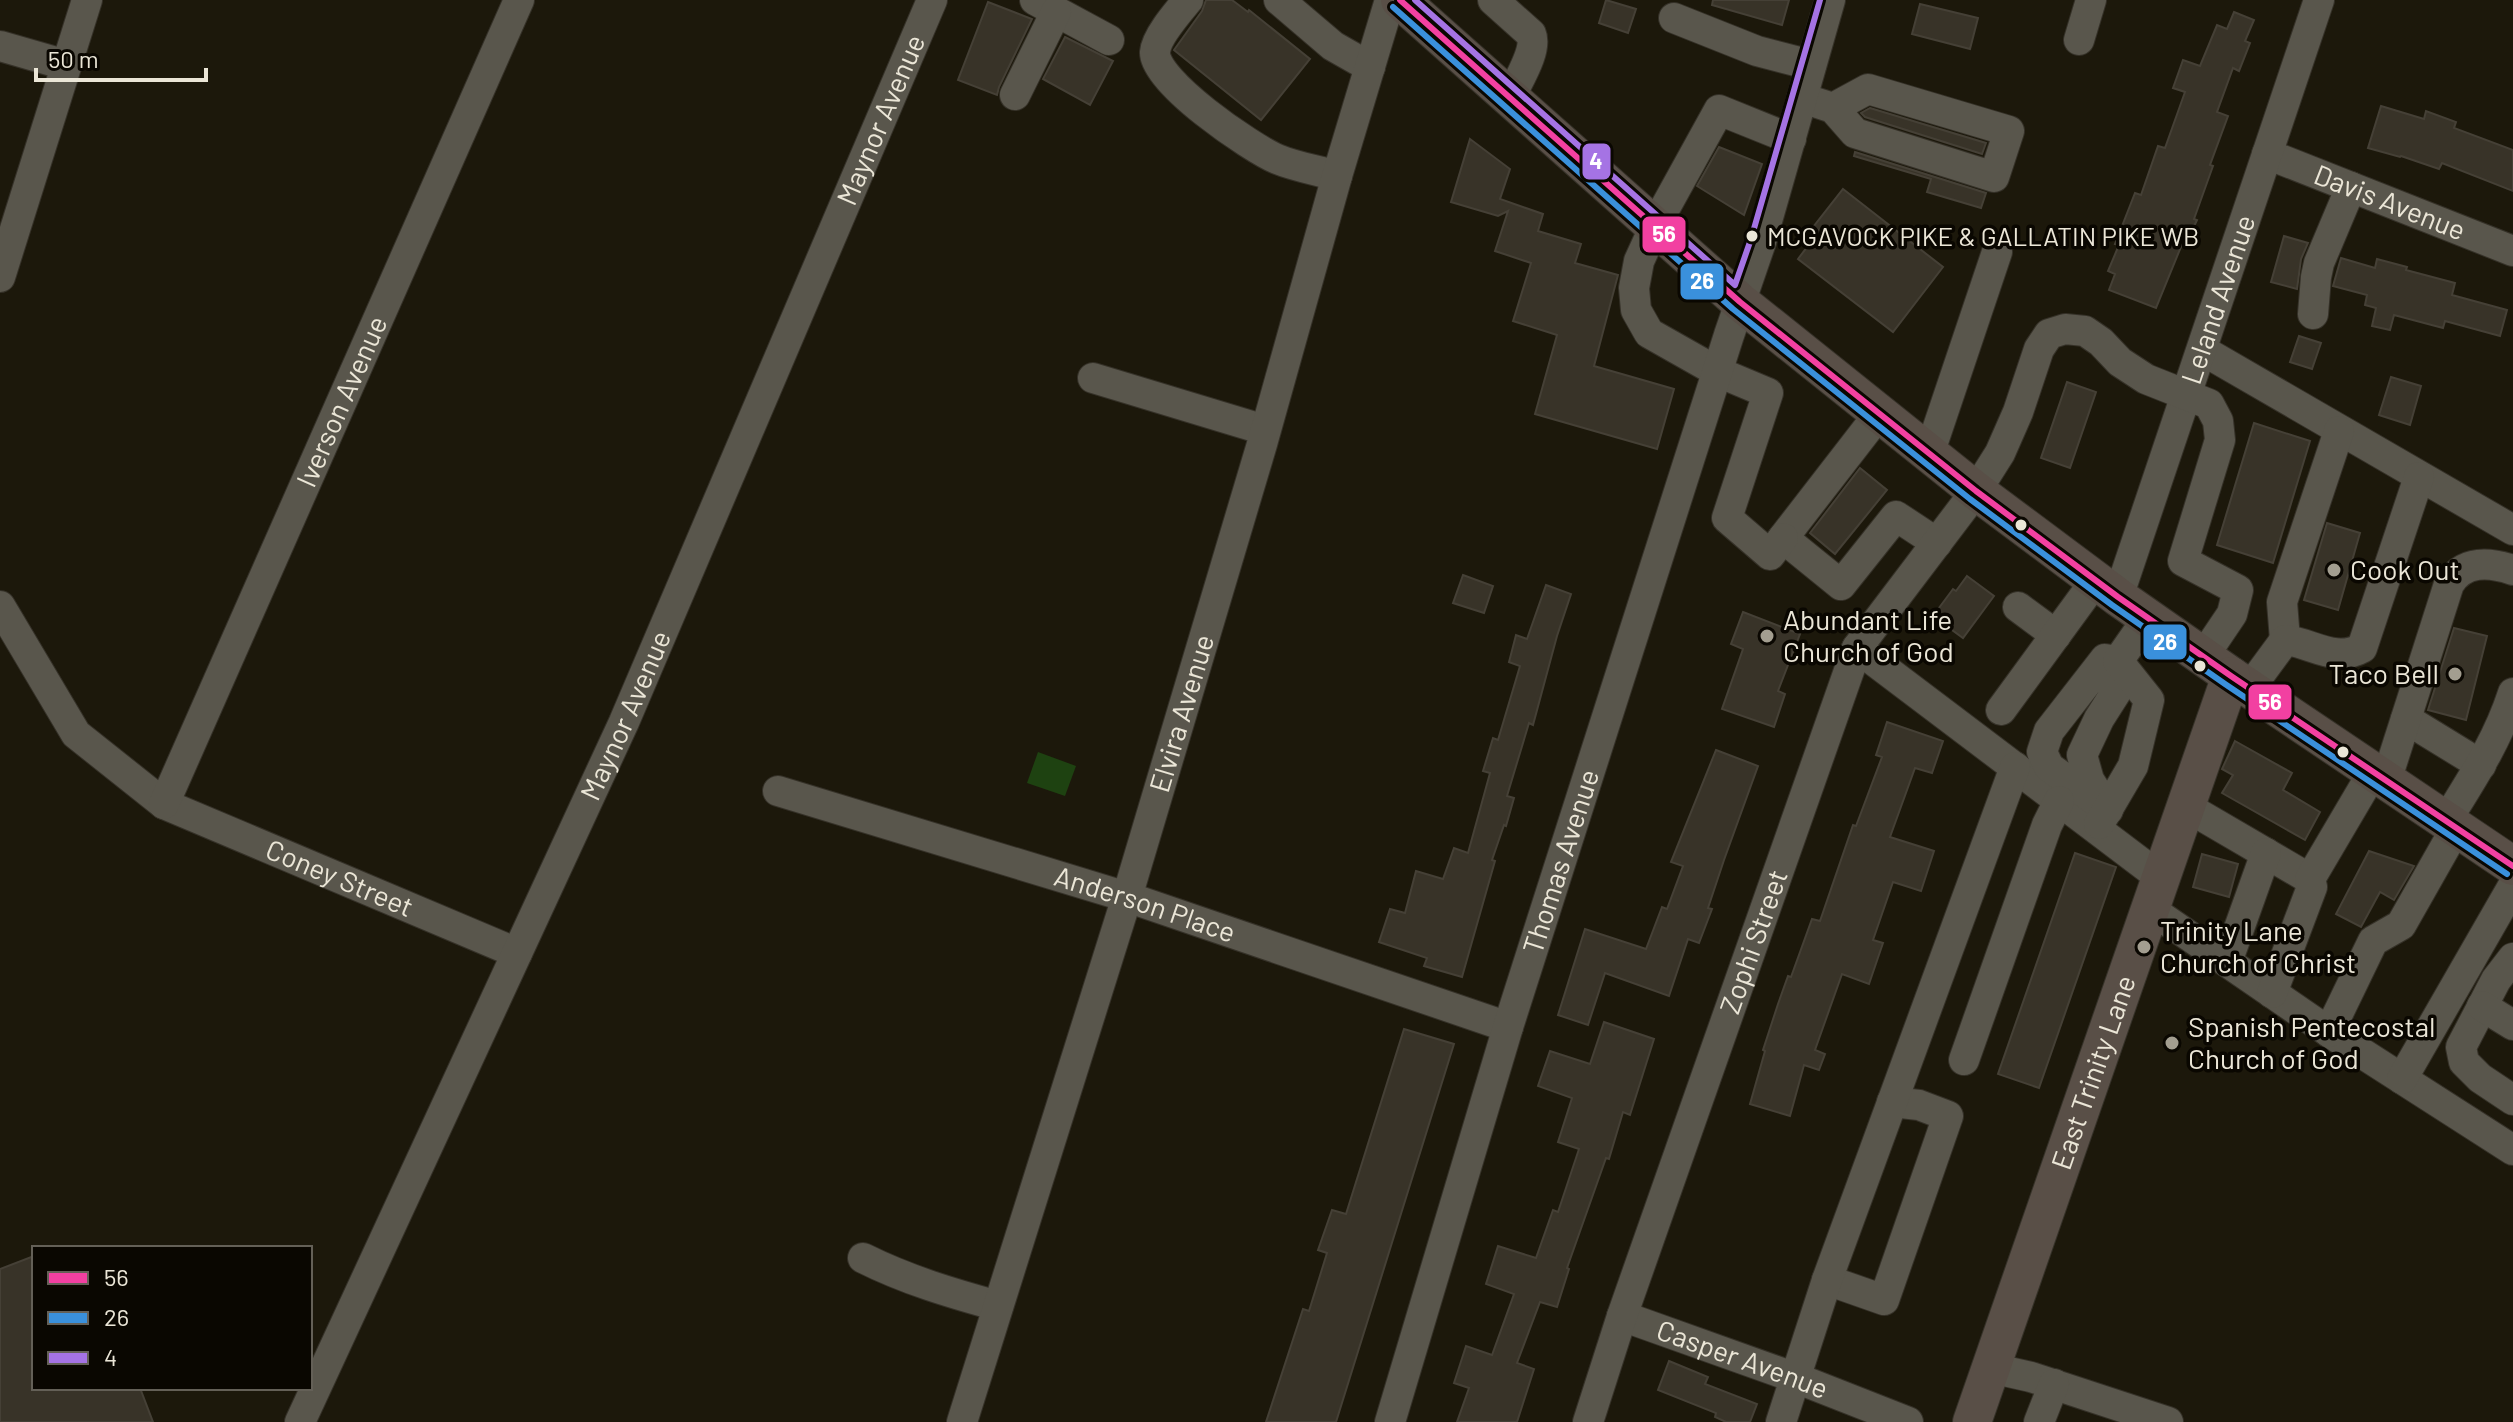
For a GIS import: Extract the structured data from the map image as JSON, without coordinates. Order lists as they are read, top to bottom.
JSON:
{
  "streets": {
    "main road": ["East Trinity Lane"],
    "street": [
      "Maynor Avenue",
      "Davis Avenue",
      "Leland Avenue",
      "Iverson Avenue",
      "Elvira Avenue",
      "Thomas Avenue",
      "Coney Street",
      "Anderson Place",
      "Zophi Street",
      "Casper Avenue"
    ]
  },
  "crossings": [
    ["Maynor Avenue", "Coney Street"],
    ["Davis Avenue", "Leland Avenue"],
    ["Leland Avenue", "Zophi Street"],
    ["Iverson Avenue", "Coney Street"],
    ["Elvira Avenue", "Anderson Place"],
    ["Thomas Avenue", "Anderson Place"],
    ["Zophi Street", "Casper Avenue"]
  ],
  "places": [
    "MCGAVOCK PIKE & GALLATIN PIKE WB",
    "Cook Out",
    "Abundant Life Church of God",
    "Taco Bell",
    "Trinity Lane Church of Christ",
    "Spanish Pentecostal Church of God"
  ],
  "lines": ["transit line 56", "transit line 4", "transit line 26"],
  "legend": ["56", "26", "4"],
  "scale_bar": "50 m"
}
